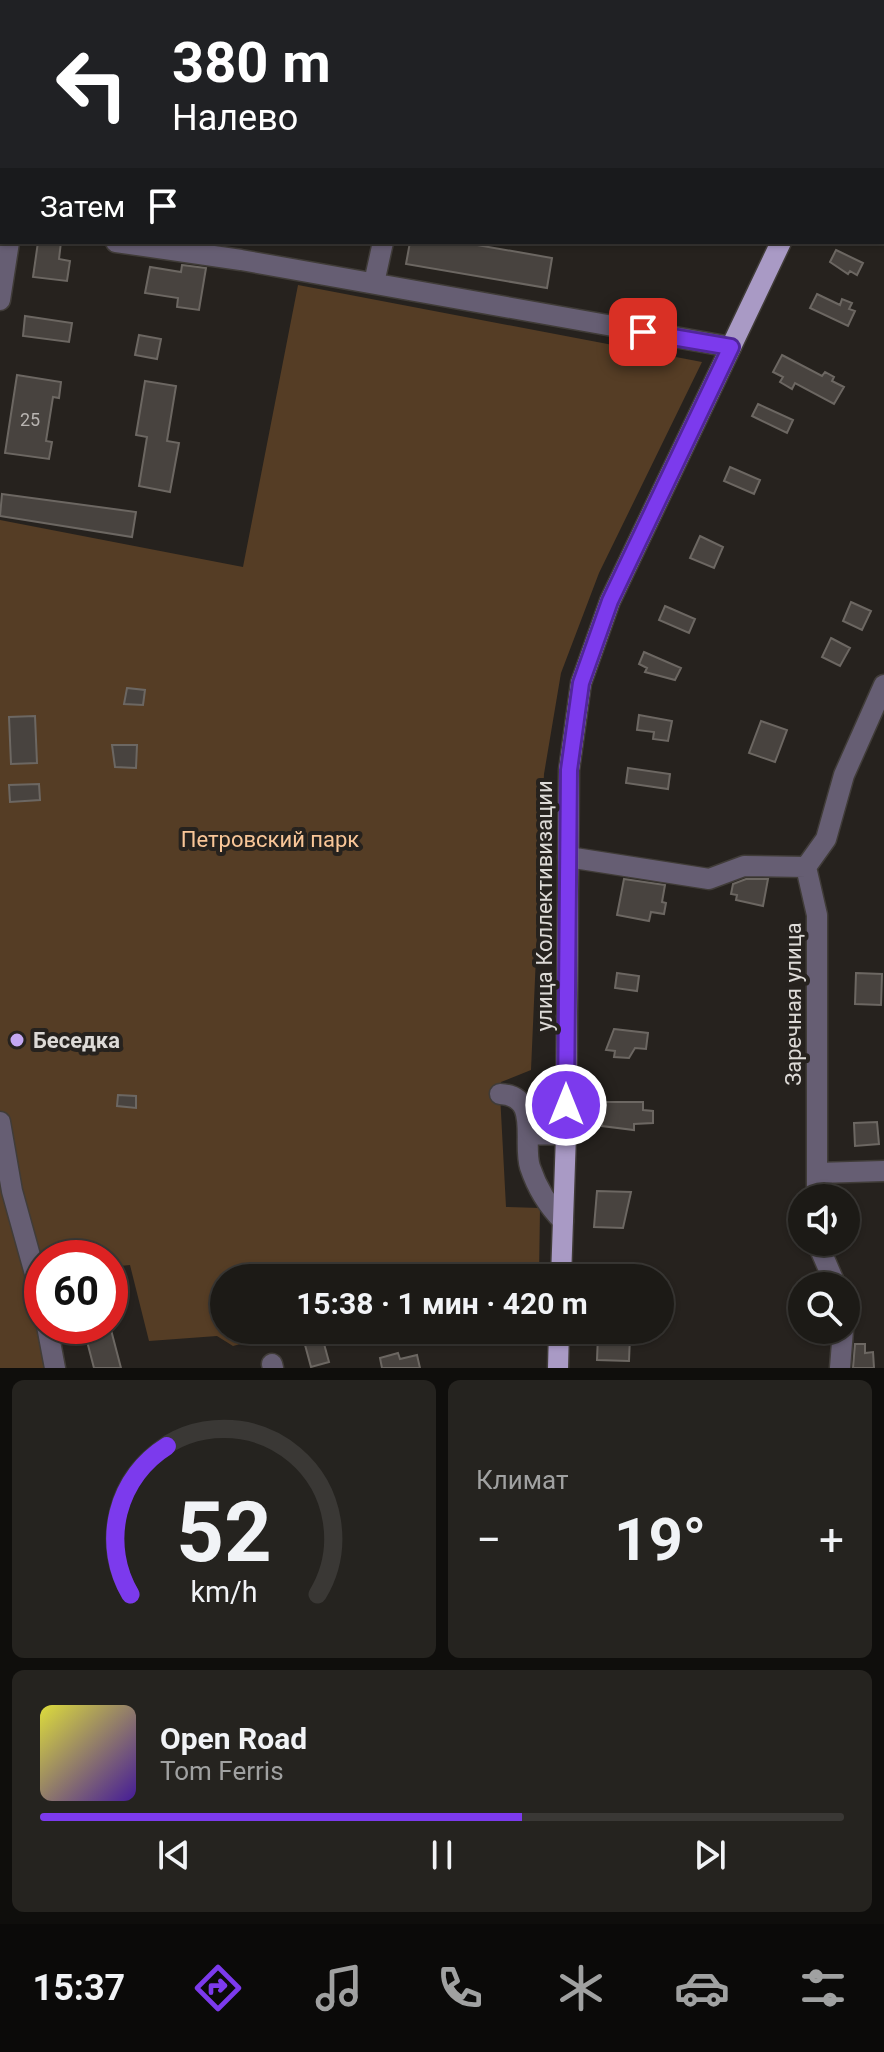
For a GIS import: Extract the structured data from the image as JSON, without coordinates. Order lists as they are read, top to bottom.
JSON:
{
  "streets": {
    "main road": ["улица Коллективизации"],
    "street": ["Заречная улица"]
  },
  "parks": ["Петровский парк"],
  "places": ["Беседка"],
  "house_numbers": ["25"],
  "page": {
    "turn": ["380 m", "Налево"],
    "then": "Затем",
    "limit": "60",
    "trip": "15:38 · 1 мин · 420 m",
    "tile": "Климат",
    "heat": ["−", "19°", "+"],
    "song": ["Open Road", "Tom Ferris"],
    "tabs": "15:37",
    "gauge": ["52", "km/h"]
  }
}
